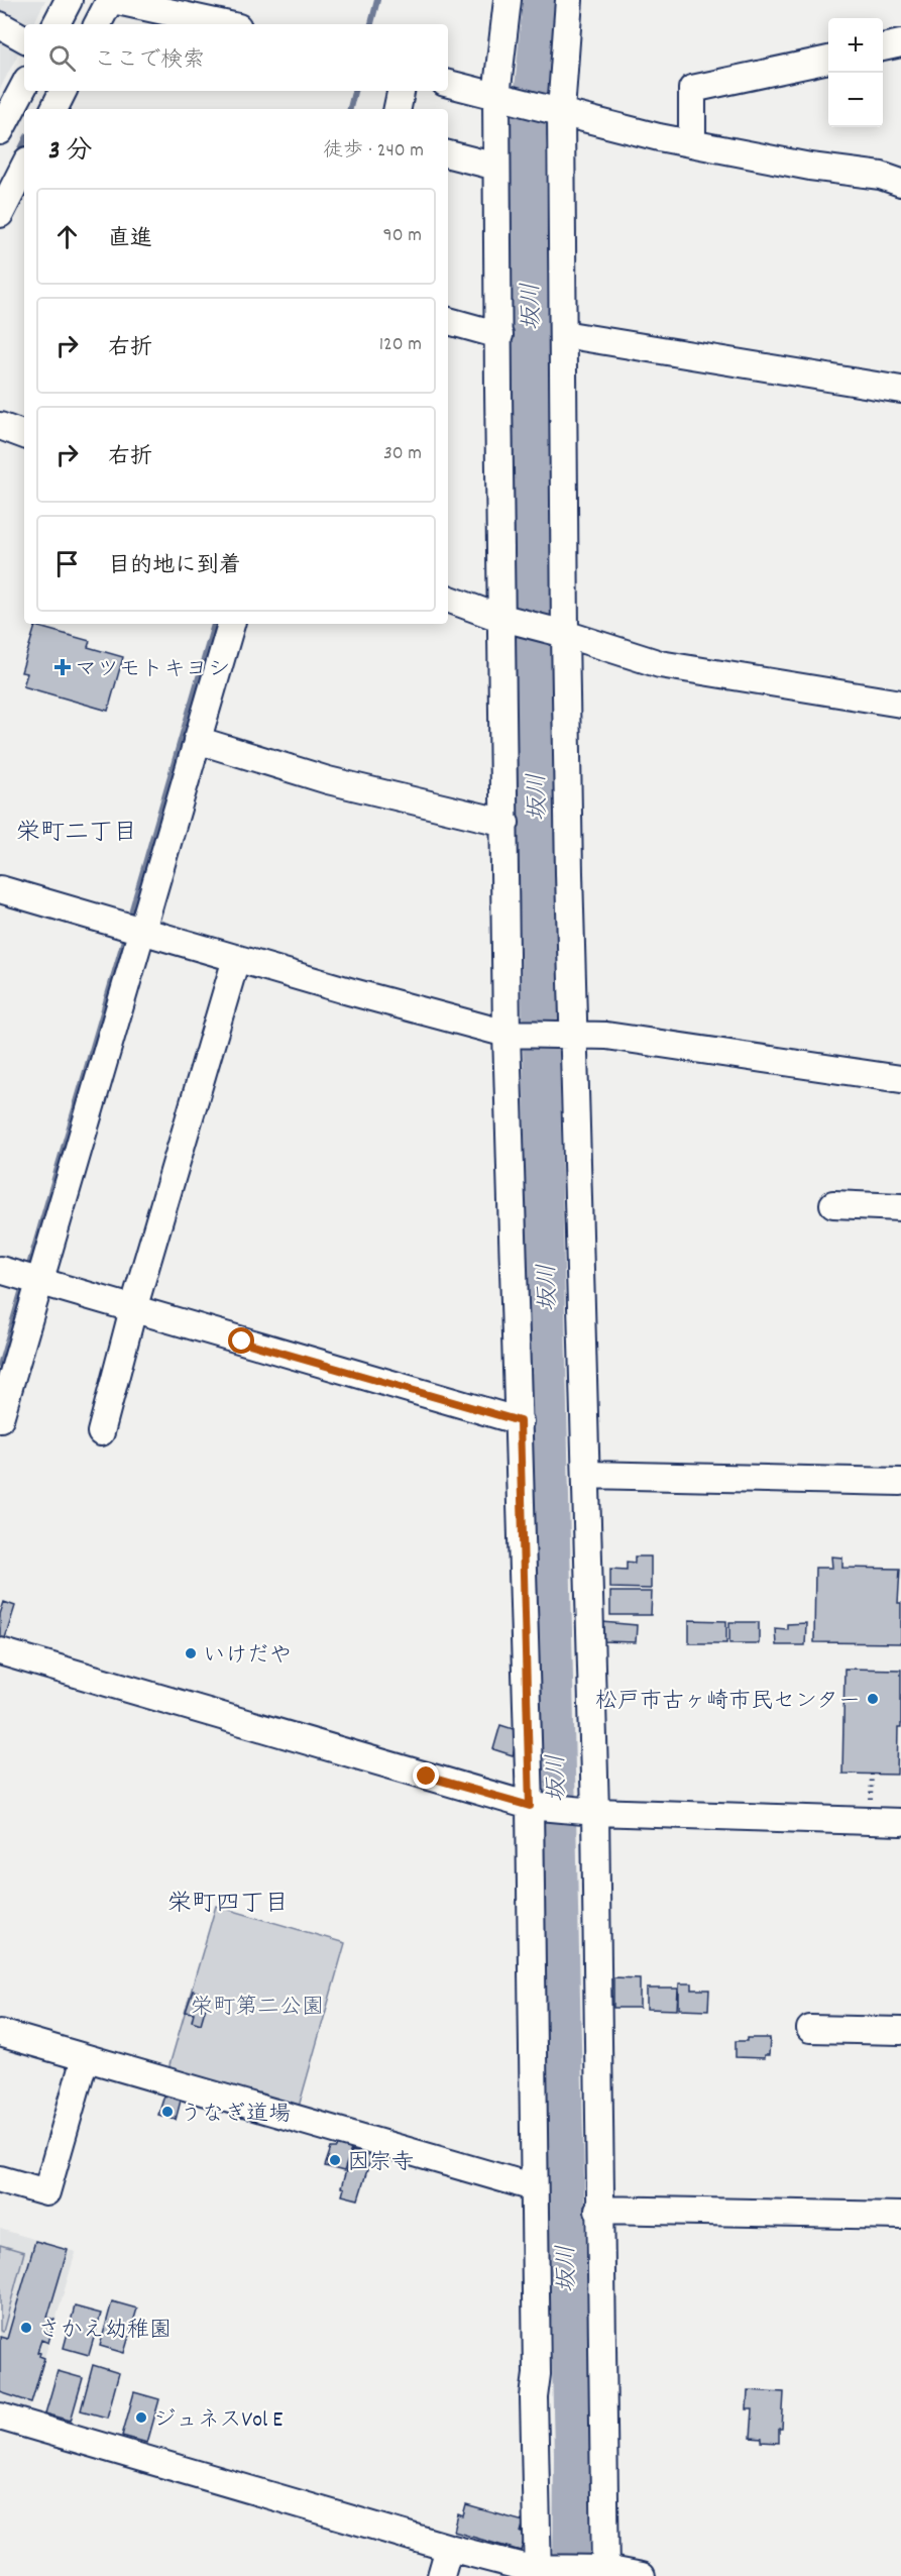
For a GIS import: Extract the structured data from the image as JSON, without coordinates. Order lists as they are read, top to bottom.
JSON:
{
  "districts": ["栄町二丁目", "栄町四丁目"],
  "water": ["坂川"],
  "parks": ["栄町第二公園"],
  "places": {
    "health": ["マツモトキヨシ"],
    "other": [
      "いけだや",
      "松戸市古ヶ崎市民センター",
      "うなぎ道場",
      "因宗寺",
      "さかえ幼稚園",
      "ジュネスVol E"
    ]
  },
  "page": {
    "map_buttons": ["+", "−"],
    "search": "ここで検索",
    "heading": ["3 分", "徒歩 · 240 m"],
    "list": [
      ["直進", "90 m"],
      ["右折", "120 m"],
      ["右折", "30 m"],
      "目的地に到着"
    ]
  }
}
